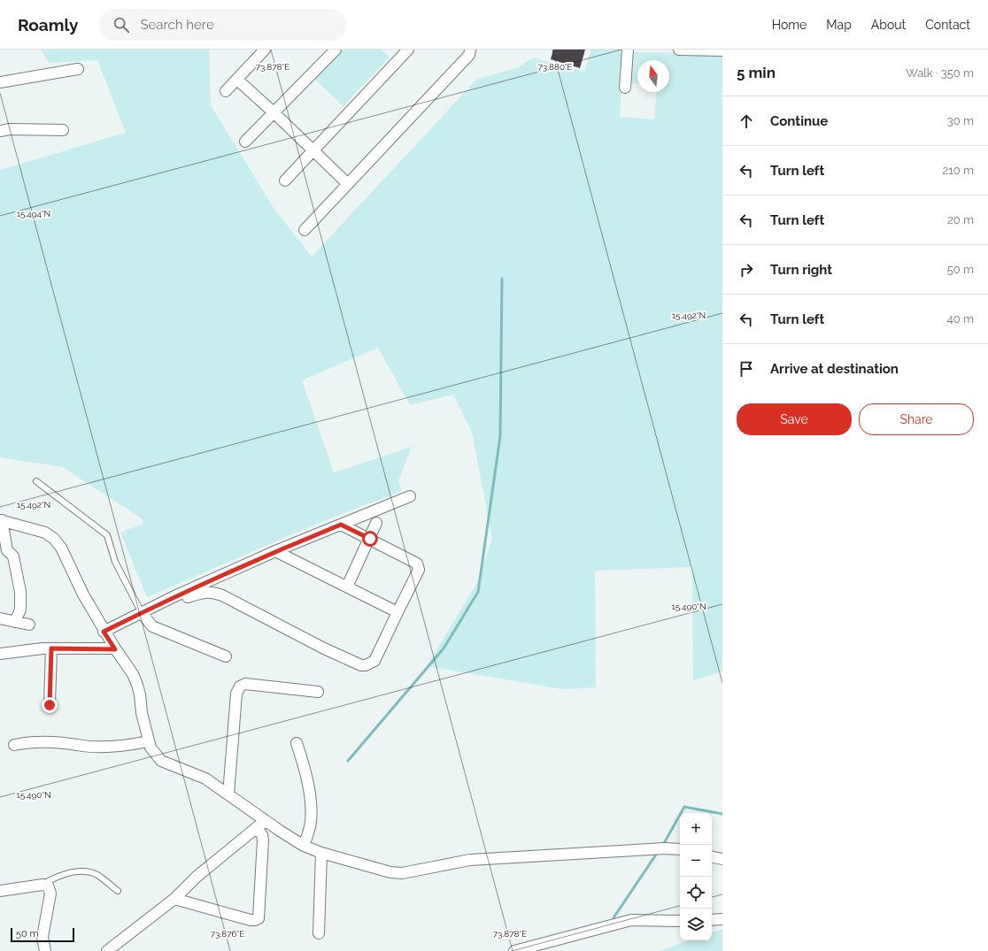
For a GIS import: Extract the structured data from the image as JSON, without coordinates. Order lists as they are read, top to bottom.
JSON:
{
  "scale_bar": "50 m",
  "north": "top",
  "page": {
    "header": "Roamly",
    "search": "Search here",
    "nav": [
      "Home",
      "Map",
      "About",
      "Contact"
    ],
    "heading": ["5 min", "Walk · 350 m"],
    "list": [
      ["Continue", "30 m"],
      ["Turn left", "210 m"],
      ["Turn left", "20 m"],
      ["Turn right", "50 m"],
      ["Turn left", "40 m"],
      "Arrive at destination"
    ],
    "buttons": ["Save", "Share"],
    "map_buttons": ["+", "−"],
    "scale": "50 m"
  },
  "coordinates": [
    "73.878°E",
    "73.880°E",
    "15.494°N",
    "15.492°N",
    "15.490°N",
    "73.876°E"
  ]
}
